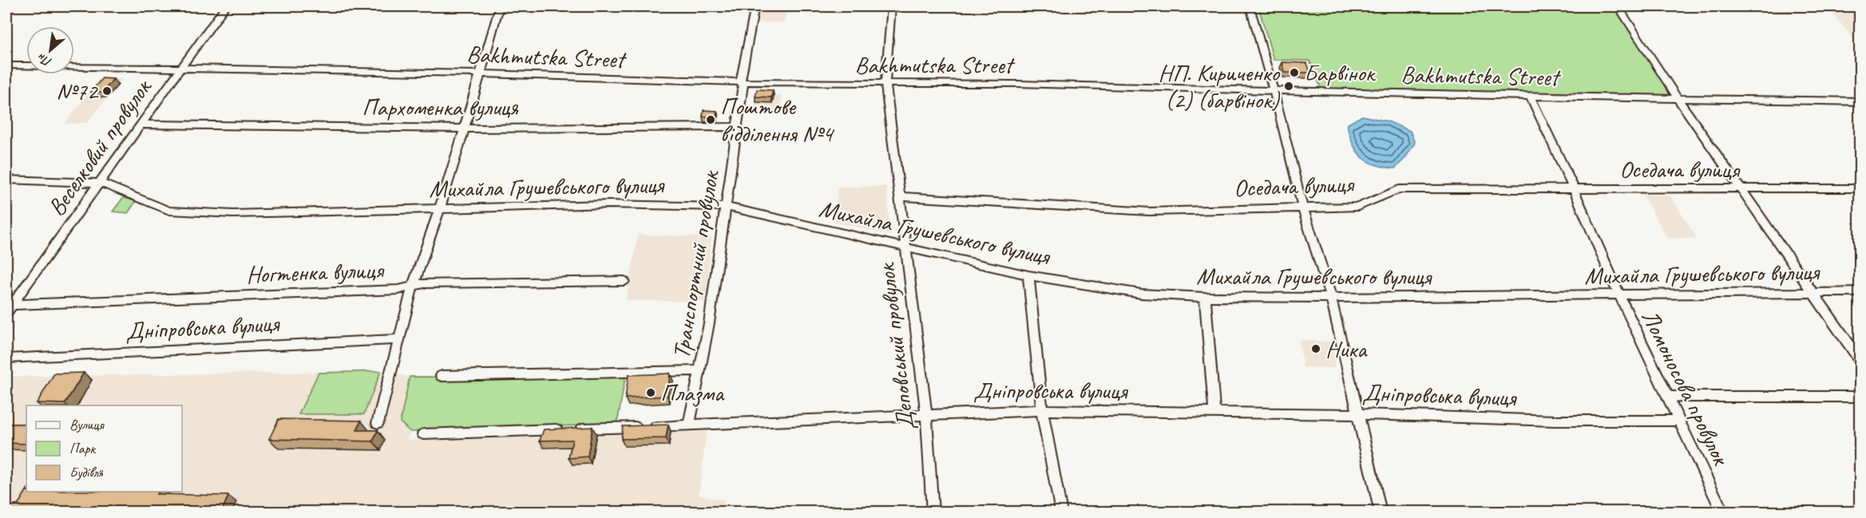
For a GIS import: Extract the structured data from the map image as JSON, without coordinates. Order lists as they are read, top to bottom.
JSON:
{
  "streets": {
    "street": [
      "Bakhmutska Street",
      "Пархоменка вулиця",
      "Веселковий провулок",
      "Оседача вулиця",
      "Михайла Грушевського вулиця",
      "Транспортний провулок",
      "Ногтенка вулиця",
      "Дніпровська вулиця",
      "Деповський провулок",
      "Ломоносова провулок"
    ]
  },
  "crossings": [
    ["Bakhmutska Street", "Веселковий провулок"],
    ["Bakhmutska Street", "Транспортний провулок"],
    ["Bakhmutska Street", "Деповський провулок"],
    ["Bakhmutska Street", "Ломоносова провулок"],
    ["Пархоменка вулиця", "Веселковий провулок"],
    ["Пархоменка вулиця", "Транспортний провулок"],
    ["Веселковий провулок", "Михайла Грушевського вулиця"],
    ["Веселковий провулок", "Ногтенка вулиця"],
    ["Оседача вулиця", "Деповський провулок"],
    ["Оседача вулиця", "Ломоносова провулок"],
    ["Михайла Грушевського вулиця", "Транспортний провулок"],
    ["Михайла Грушевського вулиця", "Деповський провулок"],
    ["Михайла Грушевського вулиця", "Ломоносова провулок"],
    ["Транспортний провулок", "Дніпровська вулиця"],
    ["Дніпровська вулиця", "Деповський провулок"],
    ["Дніпровська вулиця", "Ломоносова провулок"]
  ],
  "places": [
    "Барвінок",
    "НП. Кириченко (2) (барвінок)",
    "№72",
    "Поштове відділення №4",
    "Ника",
    "Плазма"
  ],
  "legend": ["Вулиця", "Парк", "Будівля"],
  "north": "bottom left"
}
